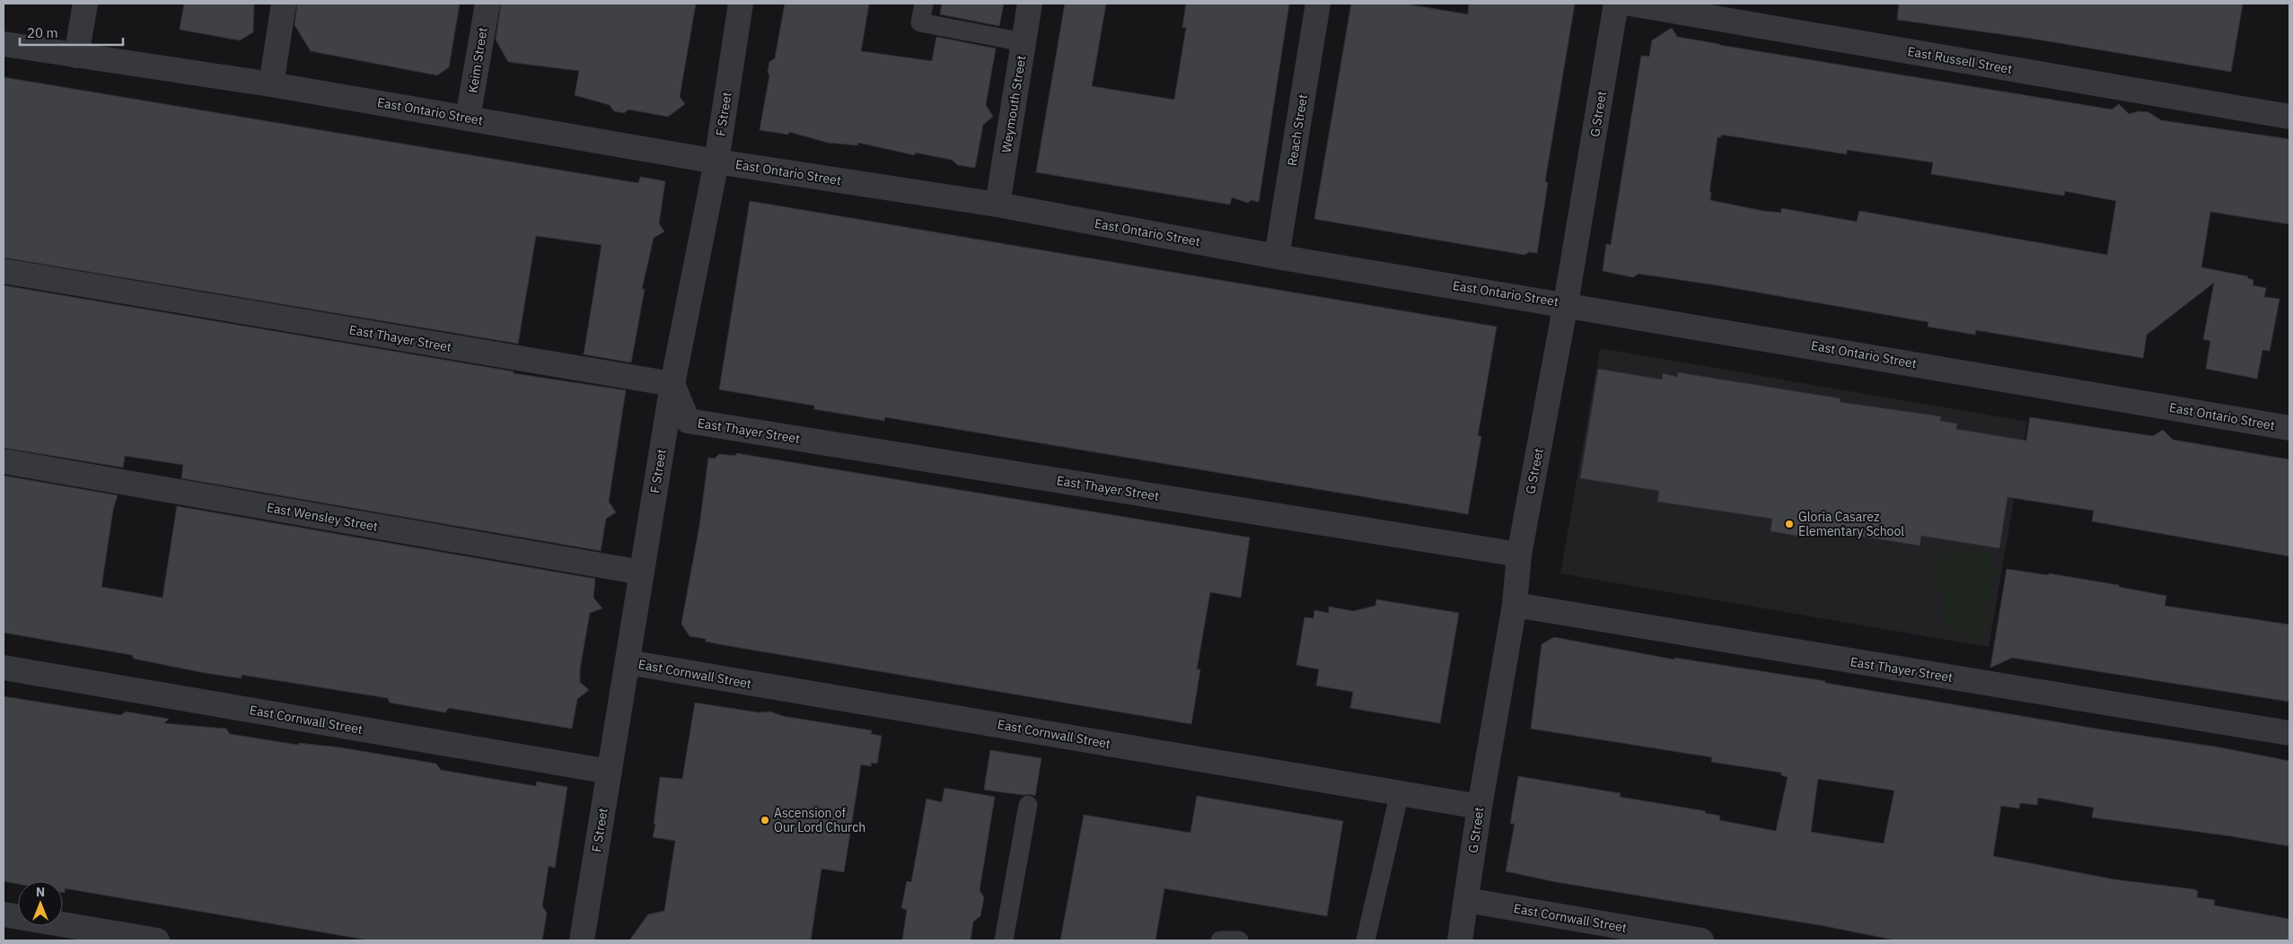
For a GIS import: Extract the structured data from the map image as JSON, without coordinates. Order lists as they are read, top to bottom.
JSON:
{
  "streets": {
    "street": [
      "Keim Street",
      "East Russell Street",
      "Weymouth Street",
      "East Ontario Street",
      "F Street",
      "G Street",
      "Reach Street",
      "East Thayer Street",
      "East Wensley Street",
      "East Cornwall Street"
    ]
  },
  "crossings": [
    ["Keim Street", "East Ontario Street"],
    ["Weymouth Street", "East Ontario Street"],
    ["East Ontario Street", "F Street"],
    ["East Ontario Street", "G Street"],
    ["East Ontario Street", "Reach Street"],
    ["F Street", "East Thayer Street"],
    ["F Street", "East Wensley Street"],
    ["F Street", "East Cornwall Street"],
    ["G Street", "East Thayer Street"],
    ["G Street", "East Cornwall Street"]
  ],
  "places": ["Gloria Casarez Elementary School", "Ascension of Our Lord Church"],
  "scale_bar": "20 m",
  "north": "top"
}
